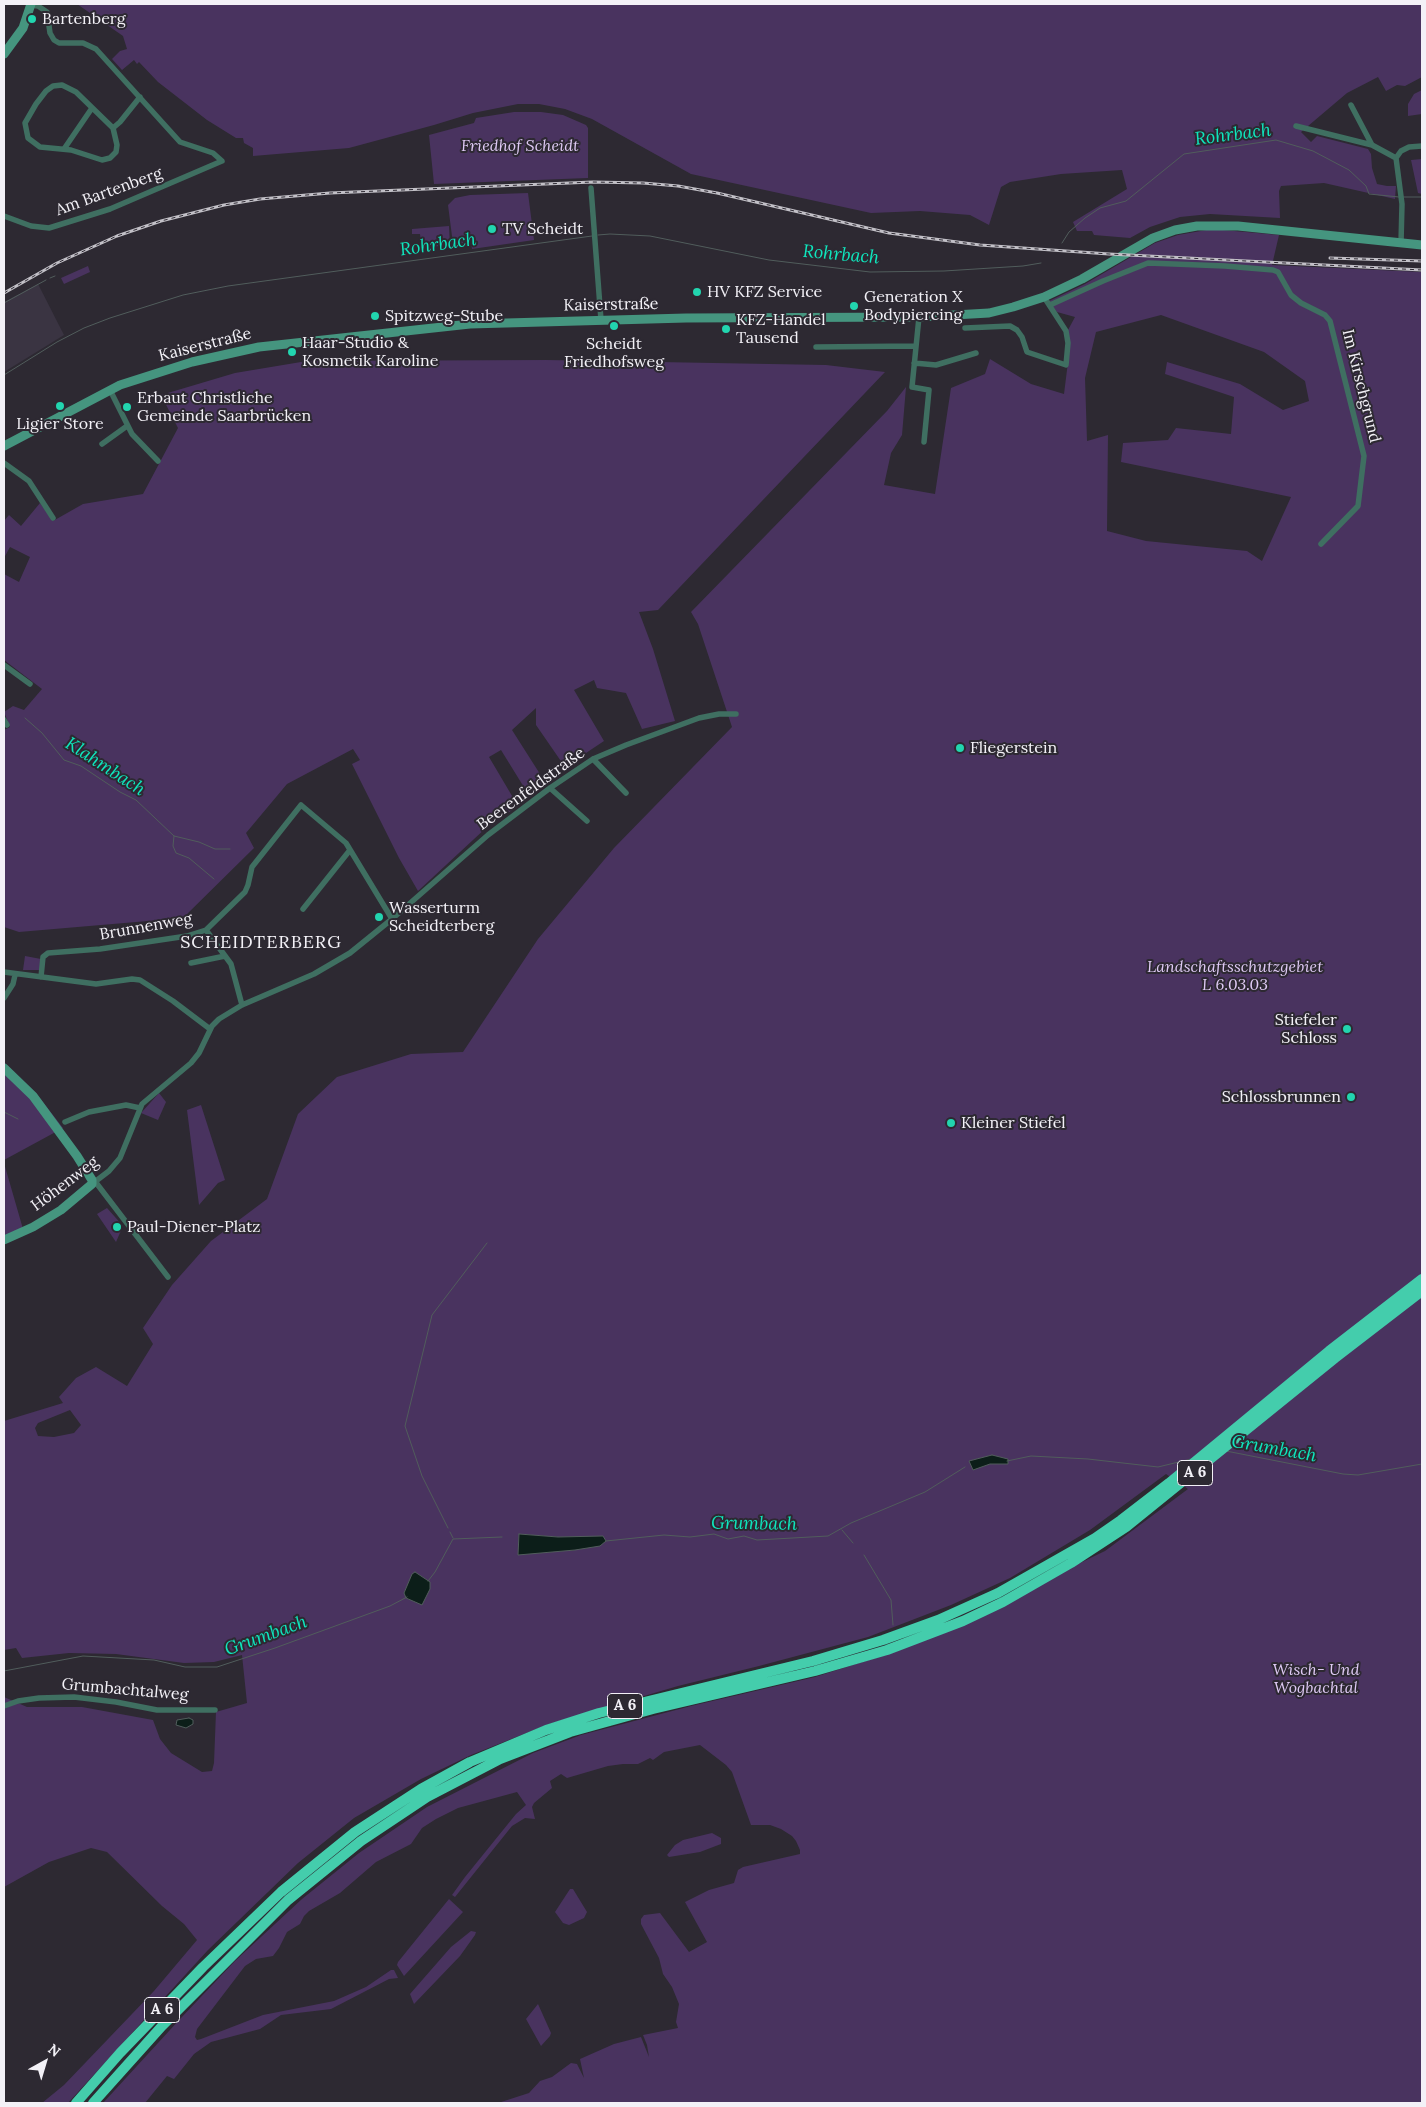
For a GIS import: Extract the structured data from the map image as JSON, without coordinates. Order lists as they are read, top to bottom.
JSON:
{
  "streets": {
    "highway": ["A 6"],
    "main road": ["Kaiserstraße", "Höhenweg"],
    "street": [
      "Am Bartenberg",
      "Im Kirschgrund",
      "Beerenfeldstraße",
      "Brunnenweg",
      "Grumbachtalweg"
    ]
  },
  "crossings": [
    ["Beerenfeldstraße", "Höhenweg"]
  ],
  "districts": ["SCHEIDTERBERG"],
  "water": ["Rohrbach", "Klahmbach", "Grumbach"],
  "parks": ["Friedhof Scheidt", "Landschaftsschutzgebiet L 6.03.03", "Wisch- Und Wogbachtal"],
  "places": [
    "Bartenberg",
    "TV Scheidt",
    "HV KFZ Service",
    "Generation X Bodypiercing",
    "Spitzweg-Stube",
    "Scheidt Friedhofsweg",
    "KFZ-Handel Tausend",
    "Haar-Studio & Kosmetik Karoline",
    "Ligier Store",
    "Erbaut Christliche Gemeinde Saarbrücken",
    "Fliegerstein",
    "Wasserturm Scheidterberg",
    "Stiefeler Schloss",
    "Schlossbrunnen",
    "Kleiner Stiefel",
    "Paul-Diener-Platz"
  ],
  "north": "top right"
}
